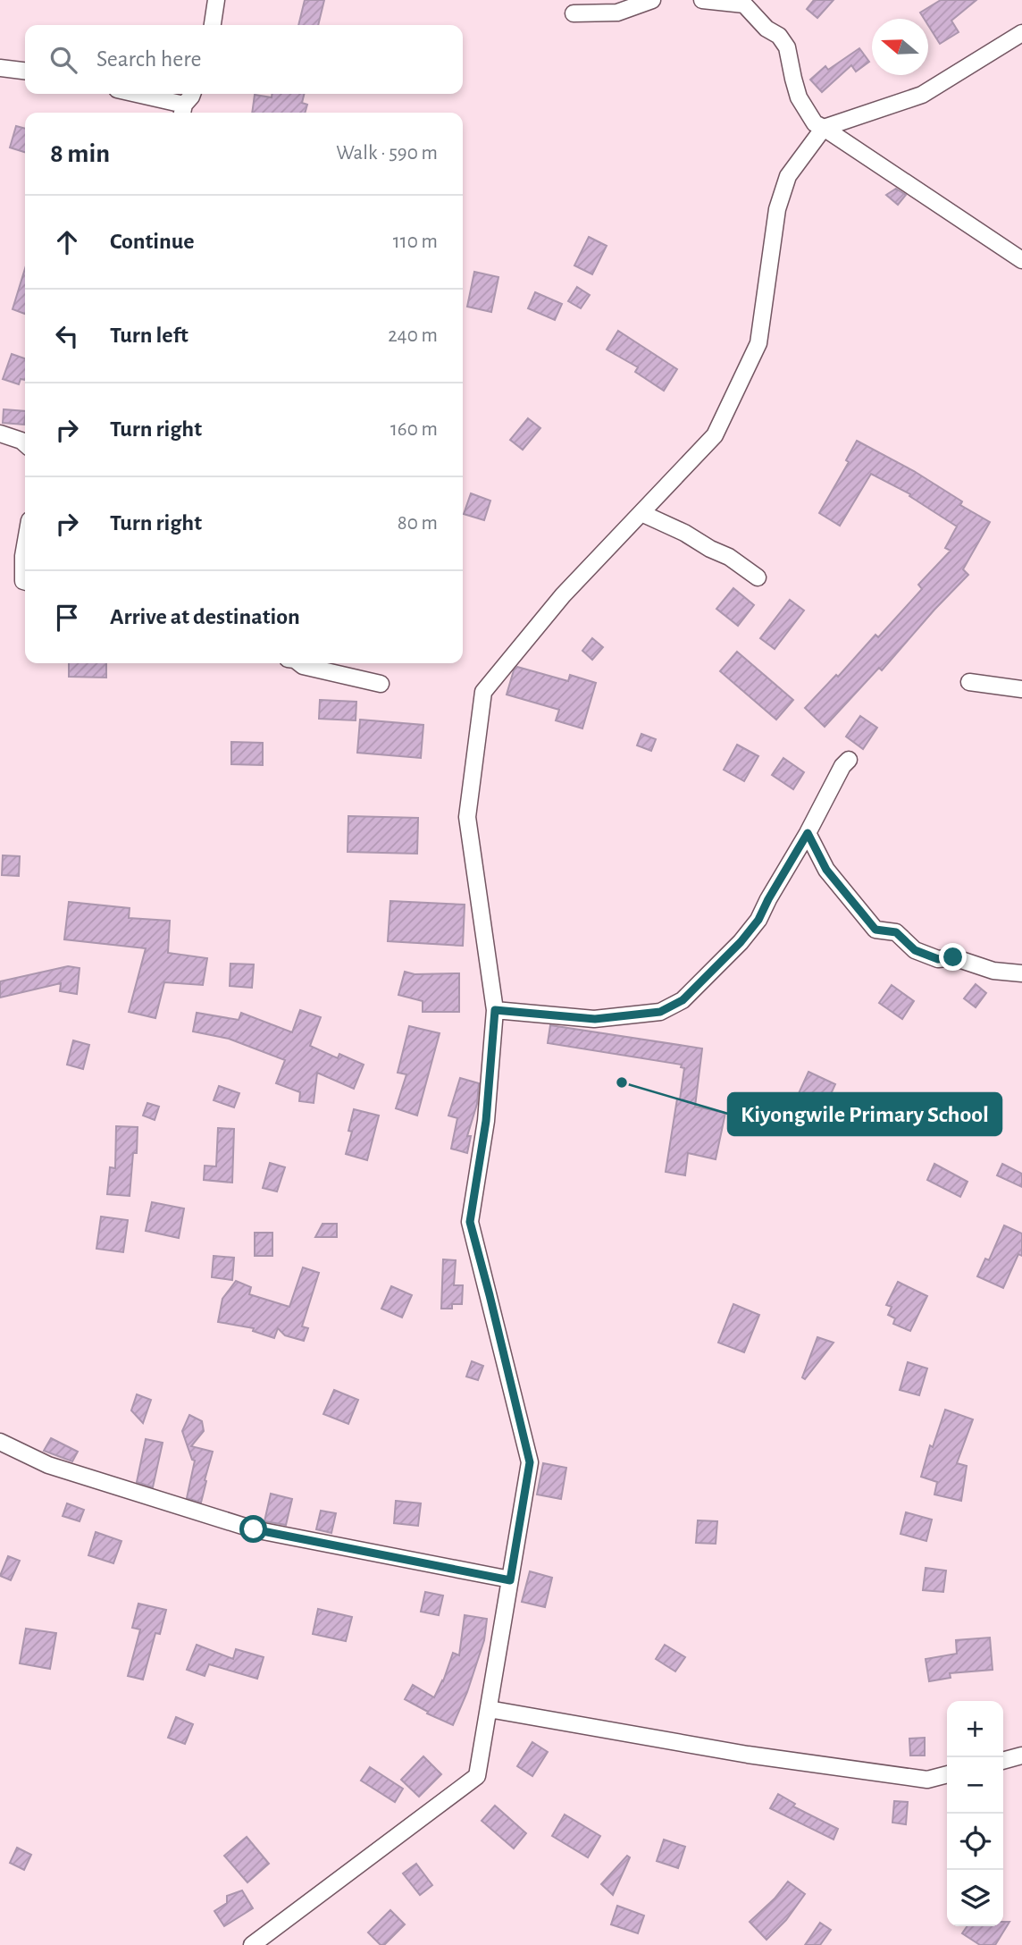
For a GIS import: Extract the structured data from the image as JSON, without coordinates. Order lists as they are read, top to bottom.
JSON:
{
  "places": ["Kiyongwile Primary School"],
  "north": "left",
  "page": {
    "search": "Search here",
    "heading": ["8 min", "Walk · 590 m"],
    "list": [
      ["Continue", "110 m"],
      ["Turn left", "240 m"],
      ["Turn right", "160 m"],
      ["Turn right", "80 m"],
      "Arrive at destination"
    ],
    "map_buttons": ["+", "−"]
  }
}
